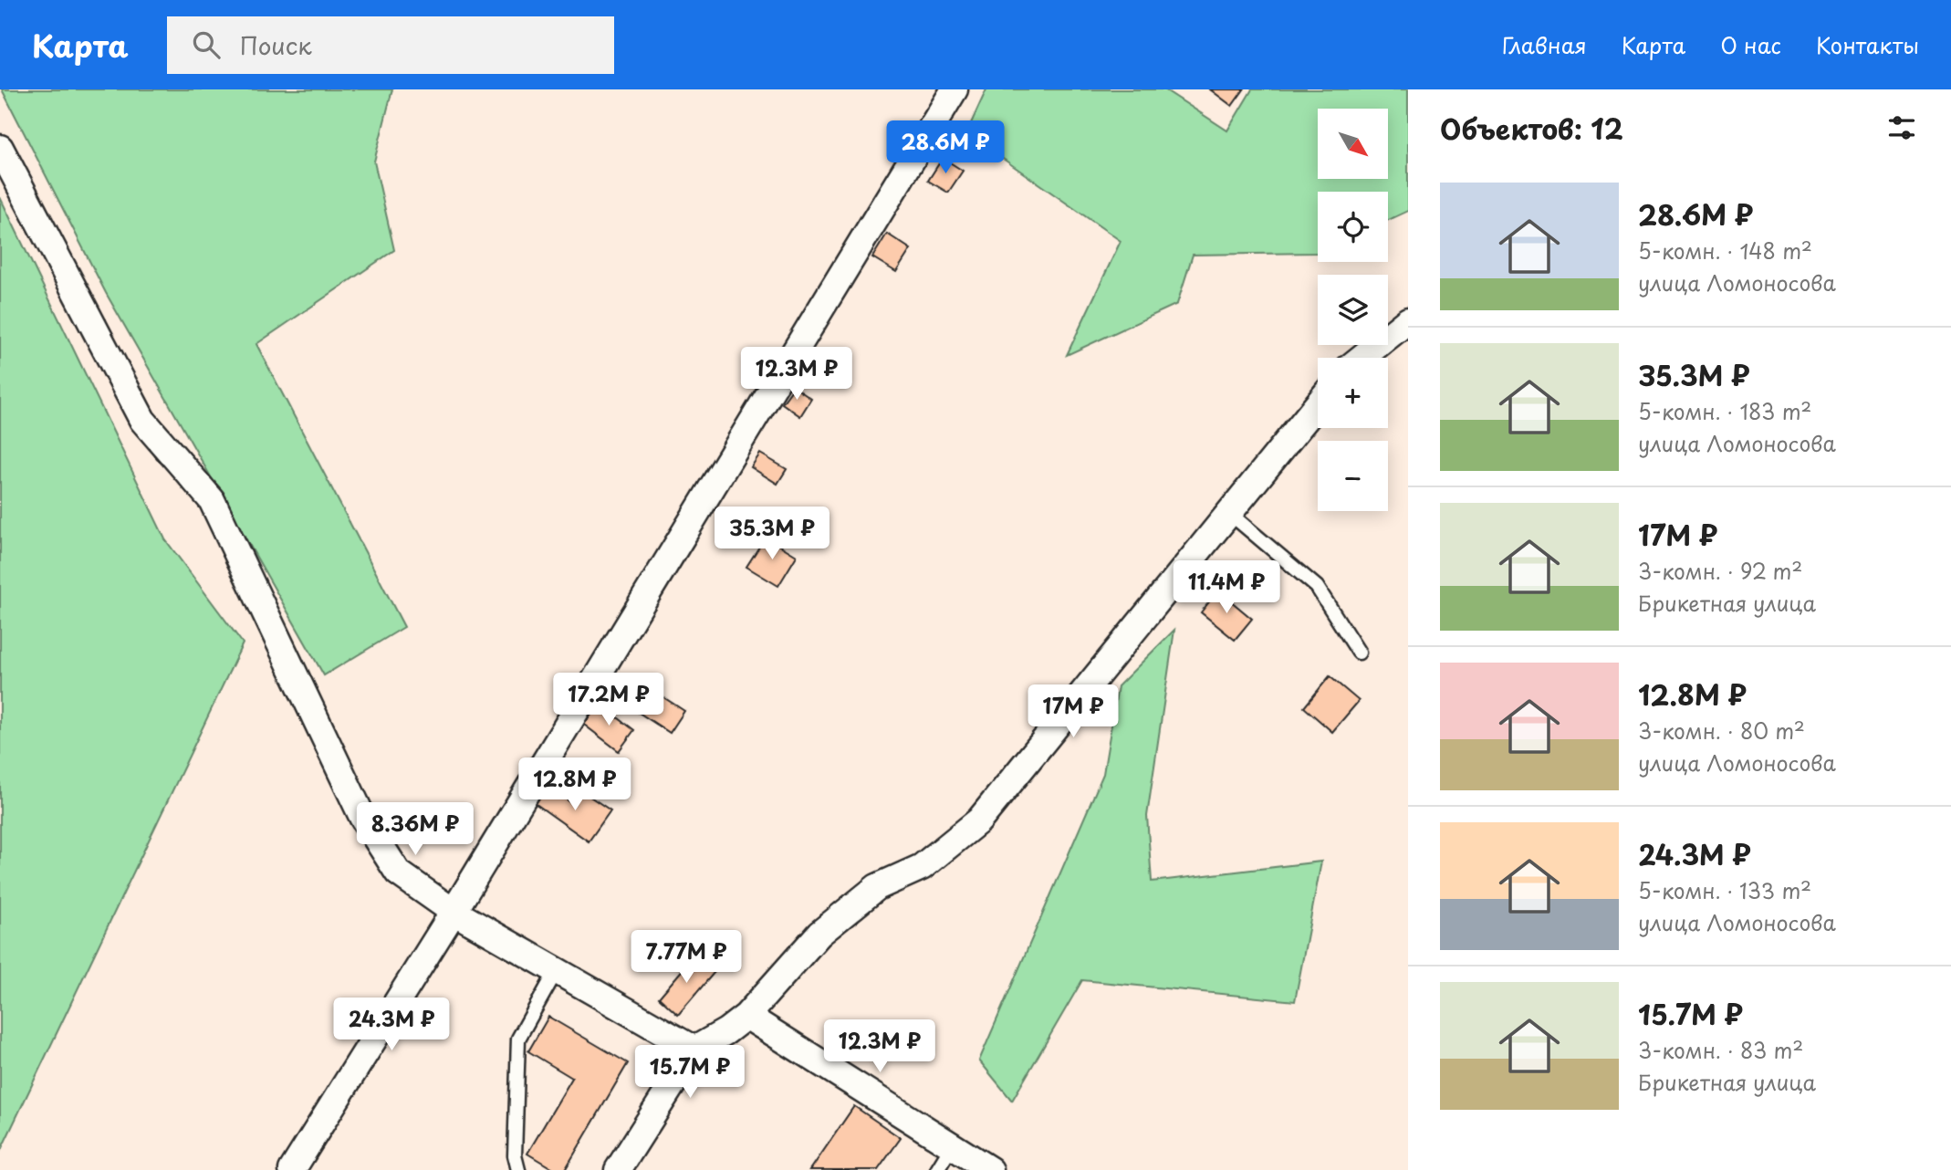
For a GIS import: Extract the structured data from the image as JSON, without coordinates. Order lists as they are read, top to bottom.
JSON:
{
  "north": "bottom right",
  "page": {
    "header": "Карта",
    "search": "Поиск",
    "nav": [
      "Главная",
      "Карта",
      "О нас",
      "Контакты"
    ],
    "heading": "Объектов: 12",
    "map_buttons": ["+", "−"],
    "price": [
      "28.6M ₽",
      "12.3M ₽",
      "35.3M ₽",
      "11.4M ₽",
      "17.2M ₽",
      "17M ₽",
      "12.8M ₽",
      "8.36M ₽",
      "7.77M ₽",
      "24.3M ₽",
      "12.3M ₽",
      "15.7M ₽"
    ],
    "list": [
      {
        "name": "28.6M ₽",
        "note": "5-комн. · 148 m² · улица Ломоносова"
      },
      {
        "name": "35.3M ₽",
        "note": "5-комн. · 183 m² · улица Ломоносова"
      },
      {
        "name": "17M ₽",
        "note": "3-комн. · 92 m² · Брикетная улица"
      },
      {
        "name": "12.8M ₽",
        "note": "3-комн. · 80 m² · улица Ломоносова"
      },
      {
        "name": "24.3M ₽",
        "note": "5-комн. · 133 m² · улица Ломоносова"
      },
      {
        "name": "15.7M ₽",
        "note": "3-комн. · 83 m² · Брикетная улица"
      }
    ]
  }
}
